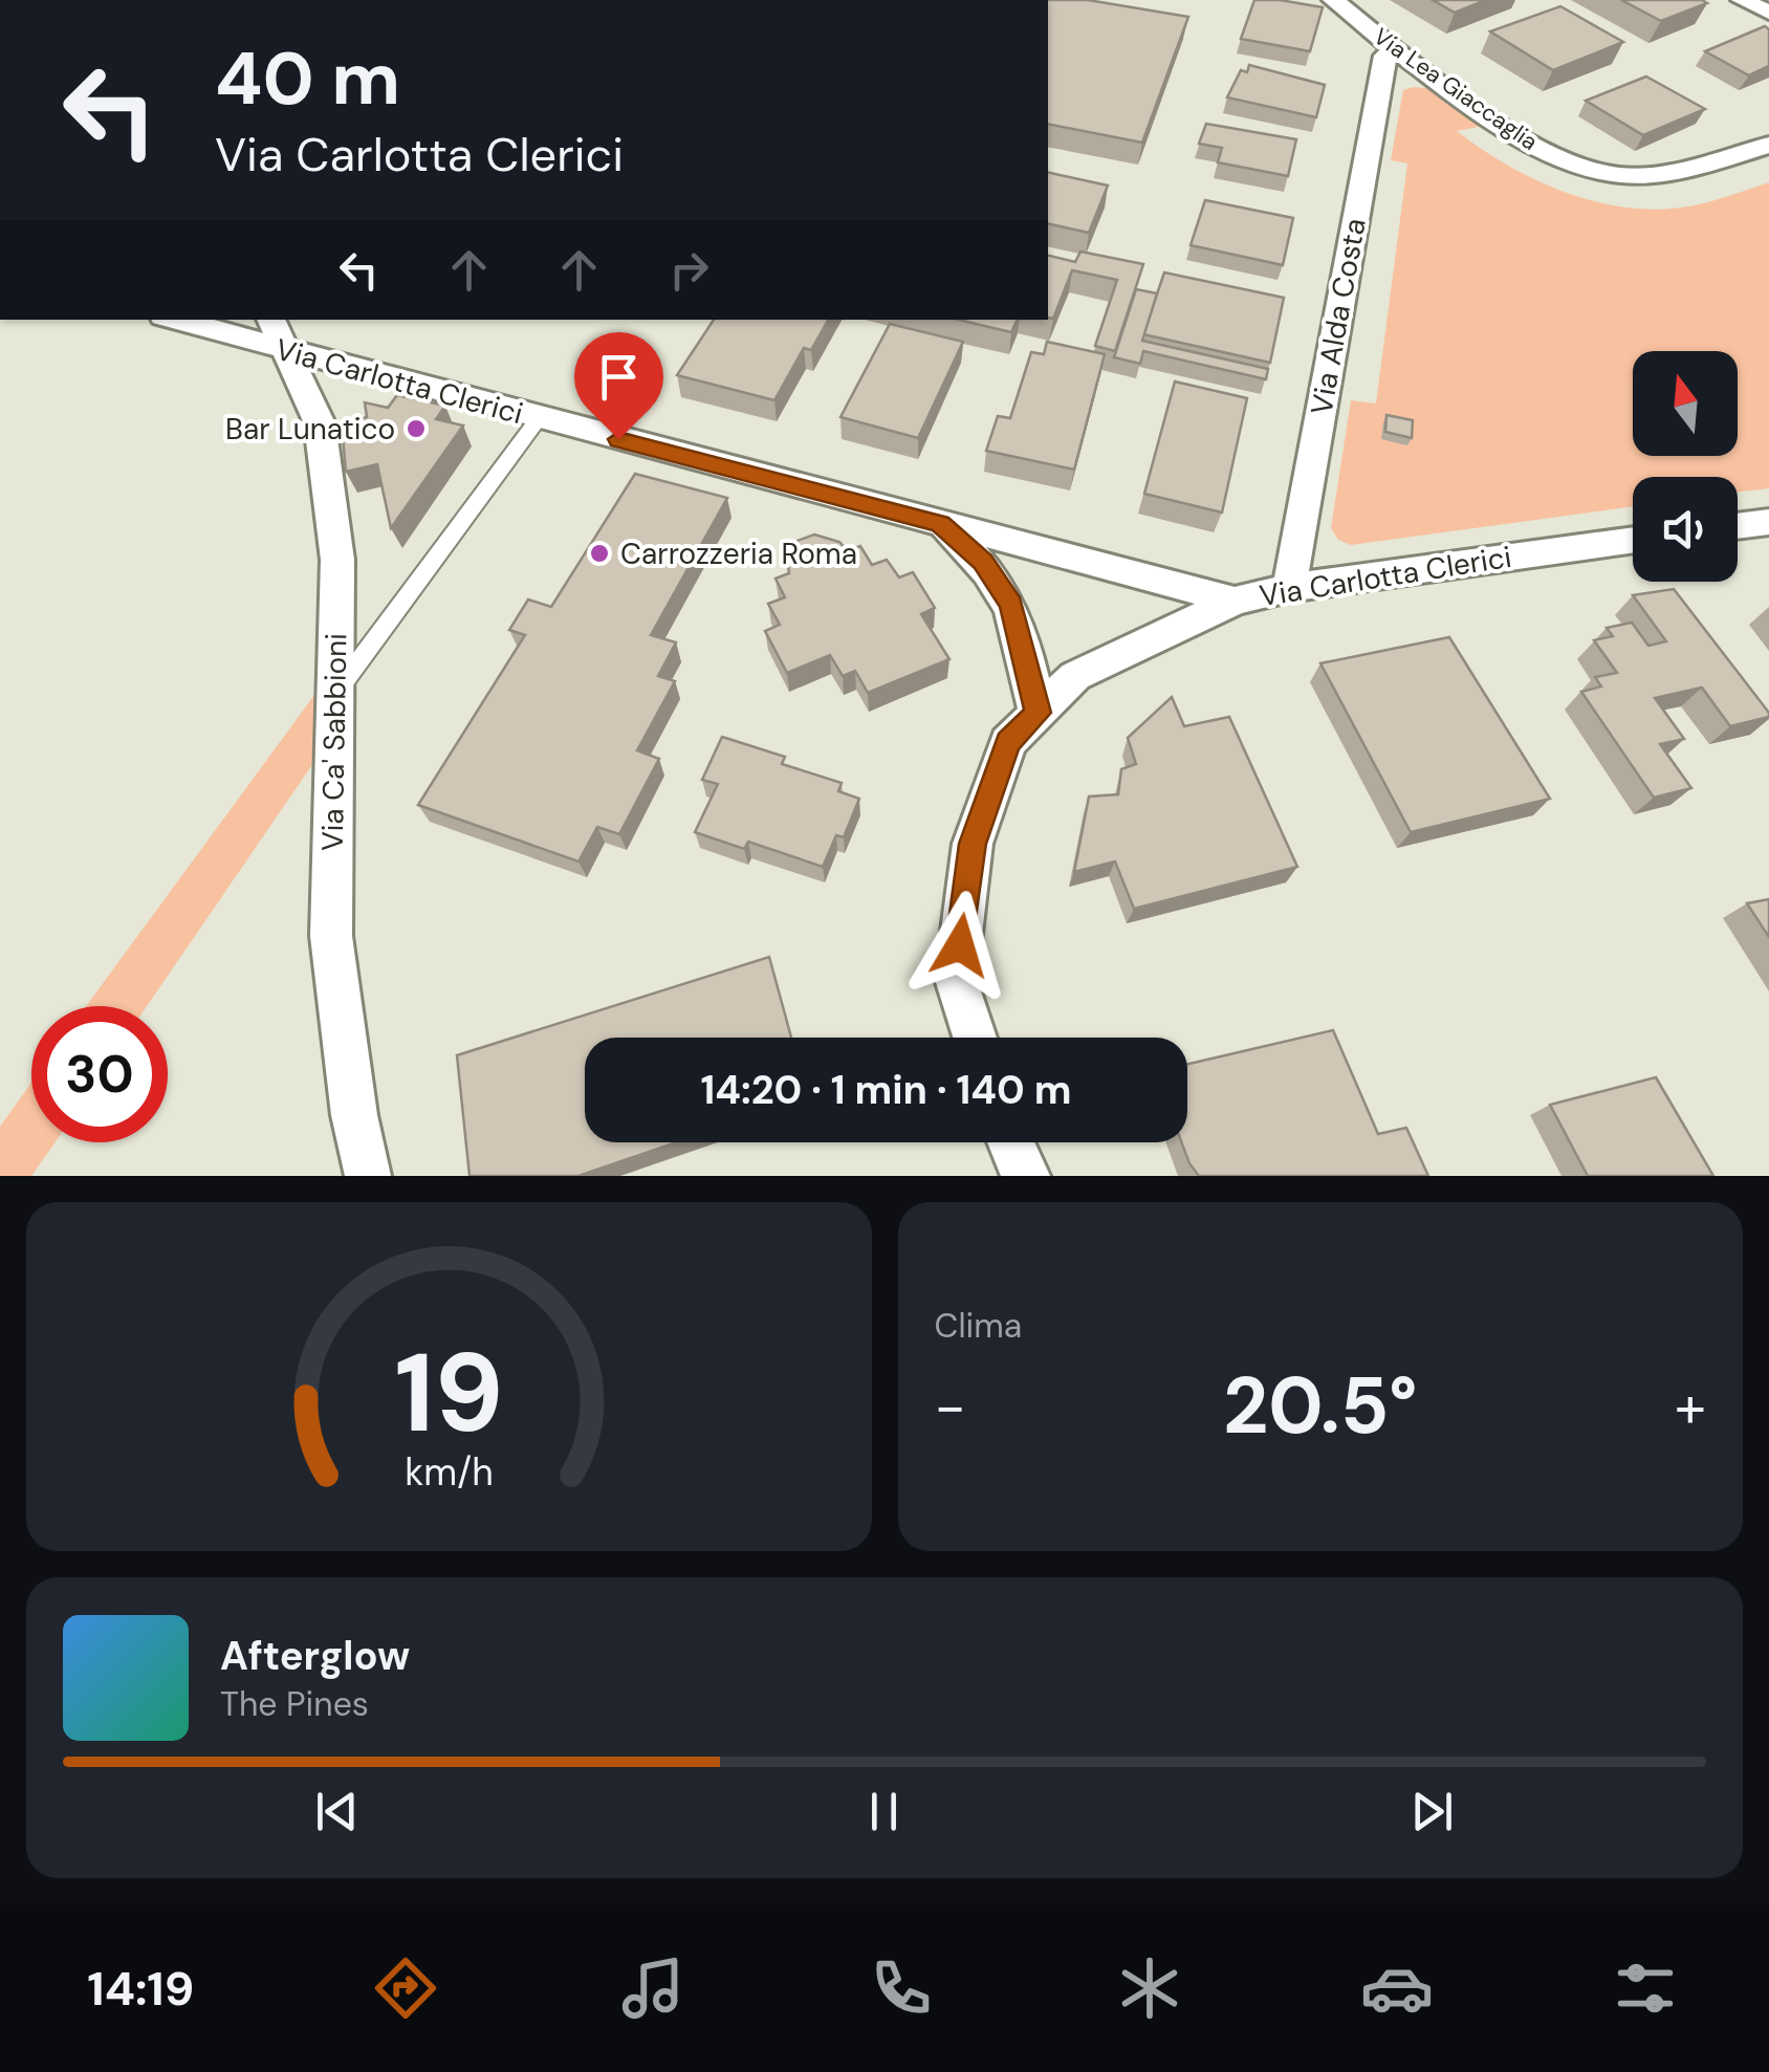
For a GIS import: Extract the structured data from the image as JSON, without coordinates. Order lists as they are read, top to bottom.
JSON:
{
  "streets": {
    "street": [
      "Via Lea Giaccaglia",
      "Via Alda Costa",
      "Via Carlotta Clerici",
      "Via Ca' Sabbioni"
    ]
  },
  "crossings": [
    ["Via Lea Giaccaglia", "Via Alda Costa"],
    ["Via Alda Costa", "Via Carlotta Clerici"],
    ["Via Carlotta Clerici", "Via Ca' Sabbioni"]
  ],
  "places": ["Bar Lunatico", "Carrozzeria Roma"],
  "north": "top",
  "page": {
    "turn": ["40 m", "Via Carlotta Clerici"],
    "limit": "30",
    "trip": "14:20 · 1 min · 140 m",
    "tile": "Clima",
    "heat": ["−", "20.5°", "+"],
    "song": ["Afterglow", "The Pines"],
    "tabs": "14:19",
    "gauge": ["19", "km/h"]
  }
}
